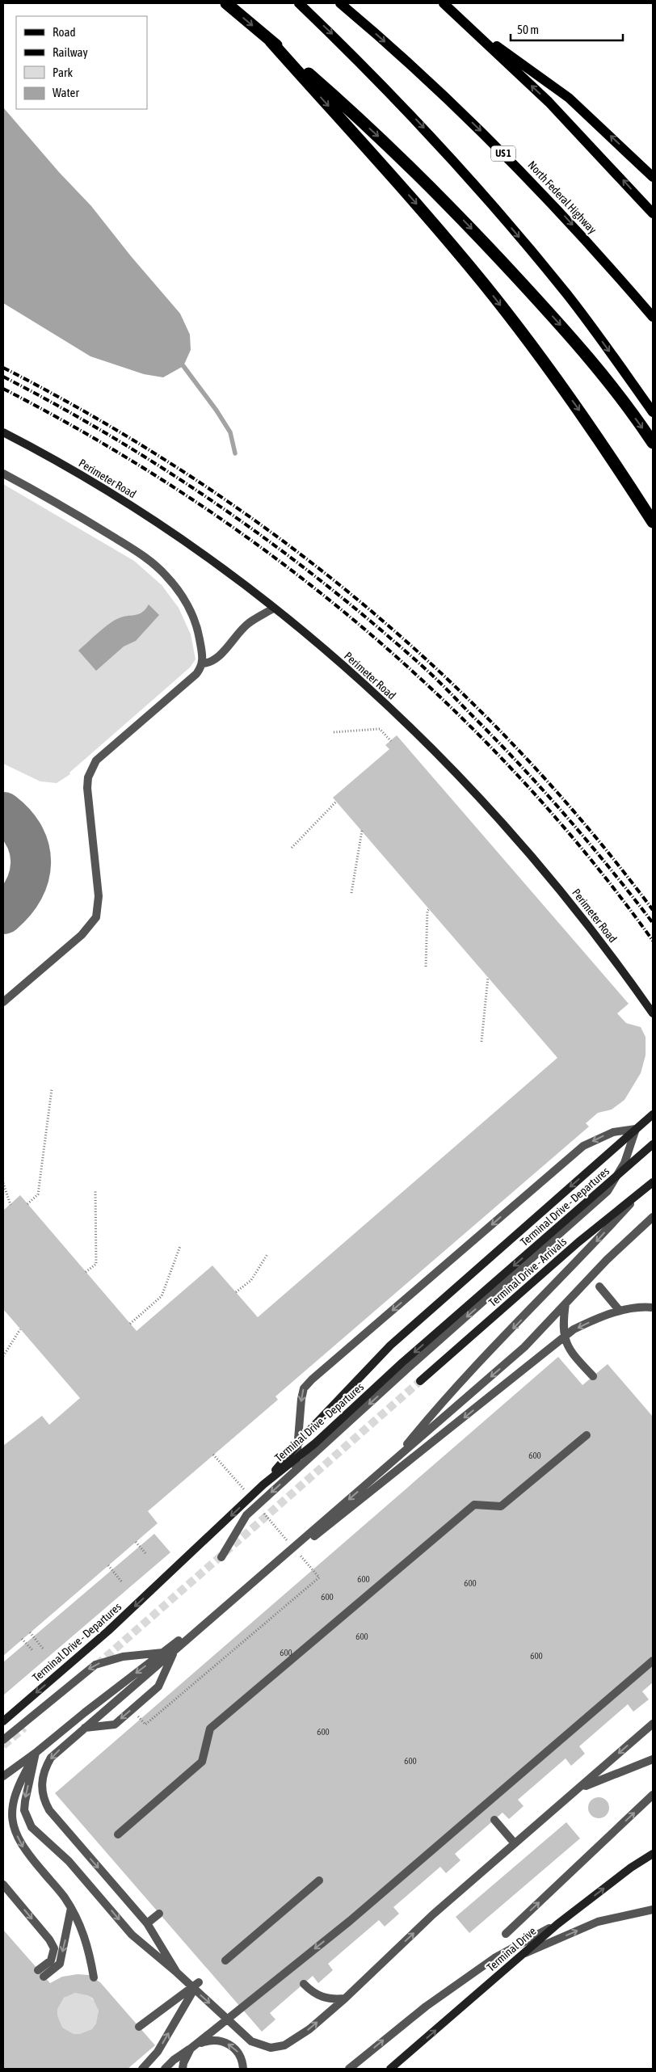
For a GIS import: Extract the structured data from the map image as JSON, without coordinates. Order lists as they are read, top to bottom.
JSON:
{
  "streets": {
    "main road": ["US 1", "North Federal Highway"],
    "street": [
      "Perimeter Road",
      "Terminal Drive - Departures",
      "Terminal Drive - Arrivals",
      "Terminal Drive"
    ]
  },
  "house_numbers": [
    "600",
    "600",
    "600",
    "600",
    "600",
    "600",
    "600",
    "600",
    "600"
  ],
  "legend": [
    "Road",
    "Railway",
    "Park",
    "Water"
  ],
  "scale_bar": "50 m"
}
